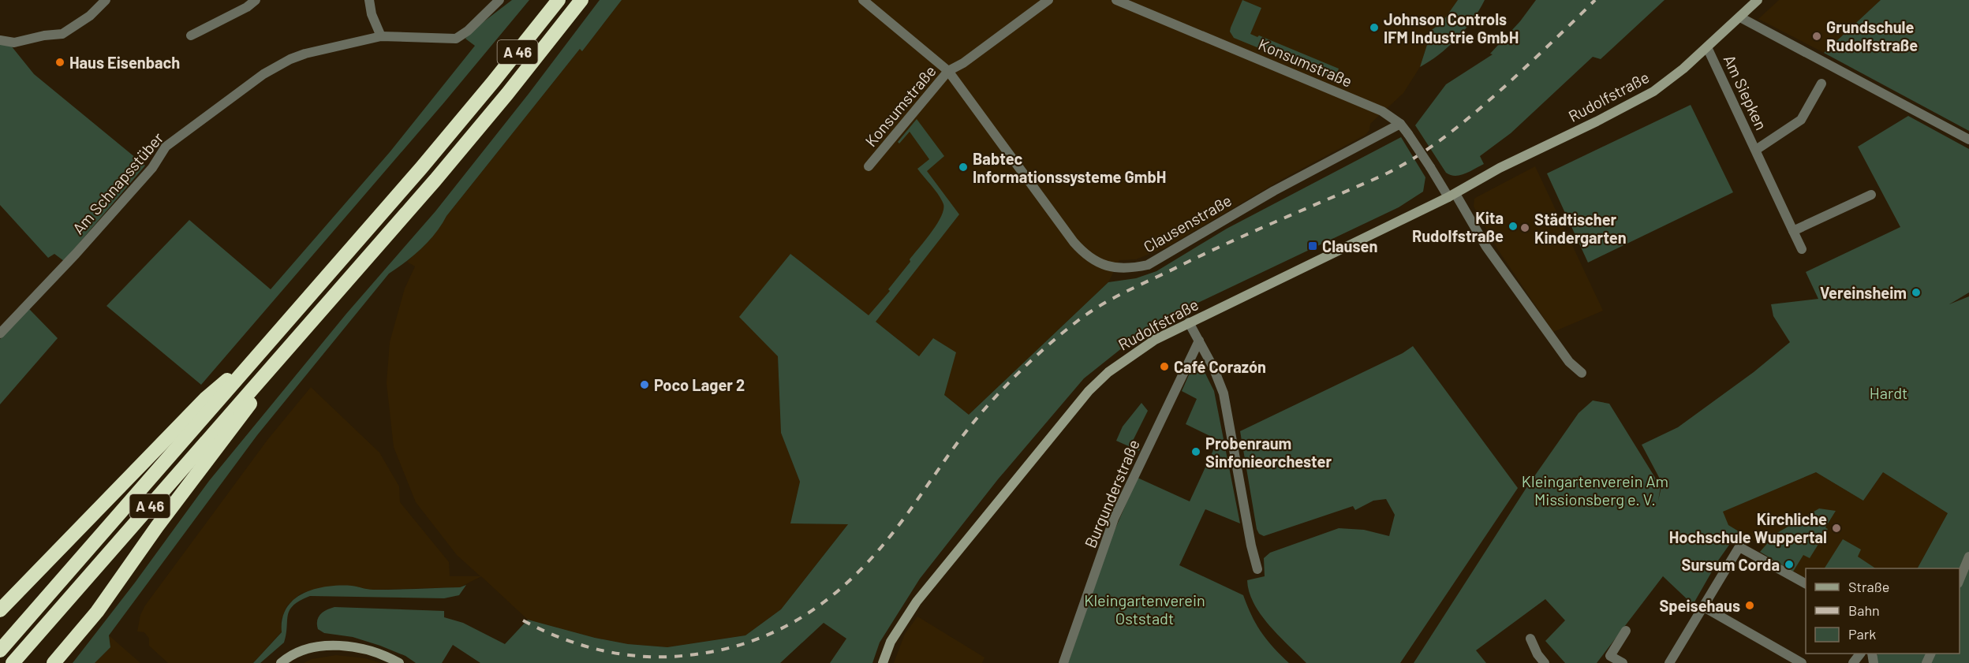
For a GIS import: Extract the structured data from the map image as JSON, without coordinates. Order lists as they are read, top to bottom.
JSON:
{
  "streets": {
    "highway": ["A 46"],
    "street": [
      "Konsumstraße",
      "Am Siepken",
      "Rudolfstraße",
      "Am Schnapsstüber",
      "Clausenstraße",
      "Burgunderstraße"
    ]
  },
  "crossings": [
    ["Konsumstraße", "Rudolfstraße"],
    ["Konsumstraße", "Clausenstraße"],
    ["Am Siepken", "Rudolfstraße"]
  ],
  "parks": ["Hardt", "Kleingartenverein Am Missionsberg e. V.", "Kleingartenverein Oststadt"],
  "places": {
    "other": [
      "Johnson Controls IFM Industrie GmbH",
      "Grundschule Rudolfstraße",
      "Haus Eisenbach",
      "Babtec Informationssysteme GmbH",
      "Kita Rudolfstraße",
      "Städtischer Kindergarten",
      "Vereinsheim",
      "Café Corazón",
      "Poco Lager 2",
      "Probenraum Sinfonieorchester",
      "Kirchliche Hochschule Wuppertal",
      "Sursum Corda",
      "Speisehaus"
    ],
    "transit": ["Clausen"]
  },
  "legend": ["Straße", "Bahn", "Park"]
}
